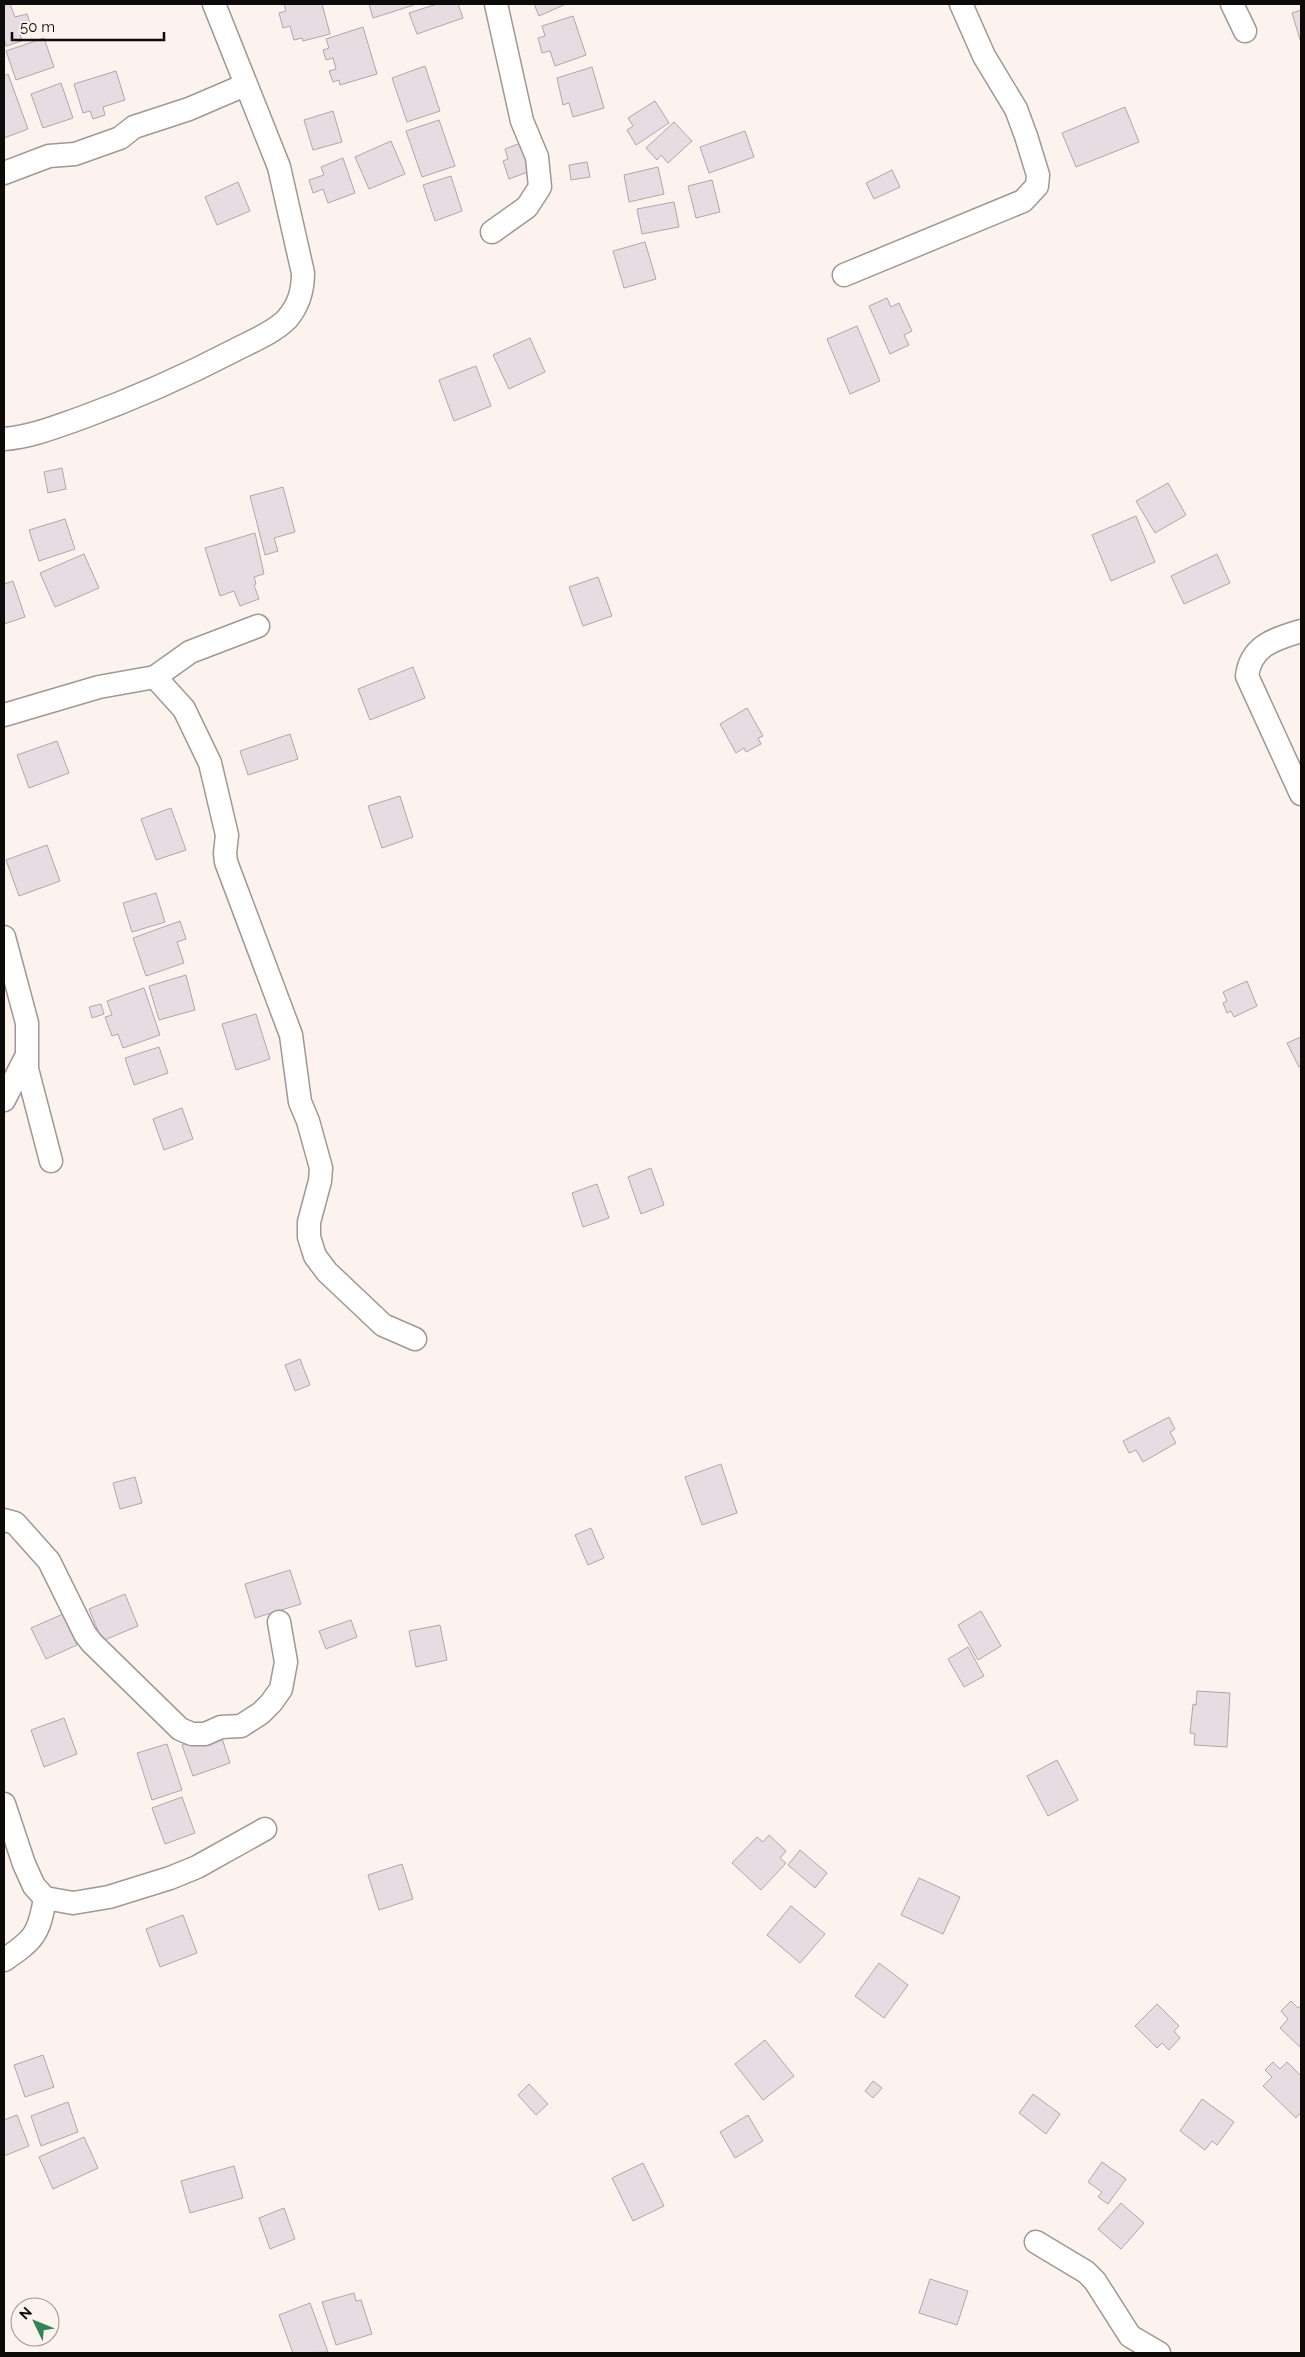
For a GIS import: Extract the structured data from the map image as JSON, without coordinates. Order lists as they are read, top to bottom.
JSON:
{
  "scale_bar": "50 m",
  "north": "top left"
}
